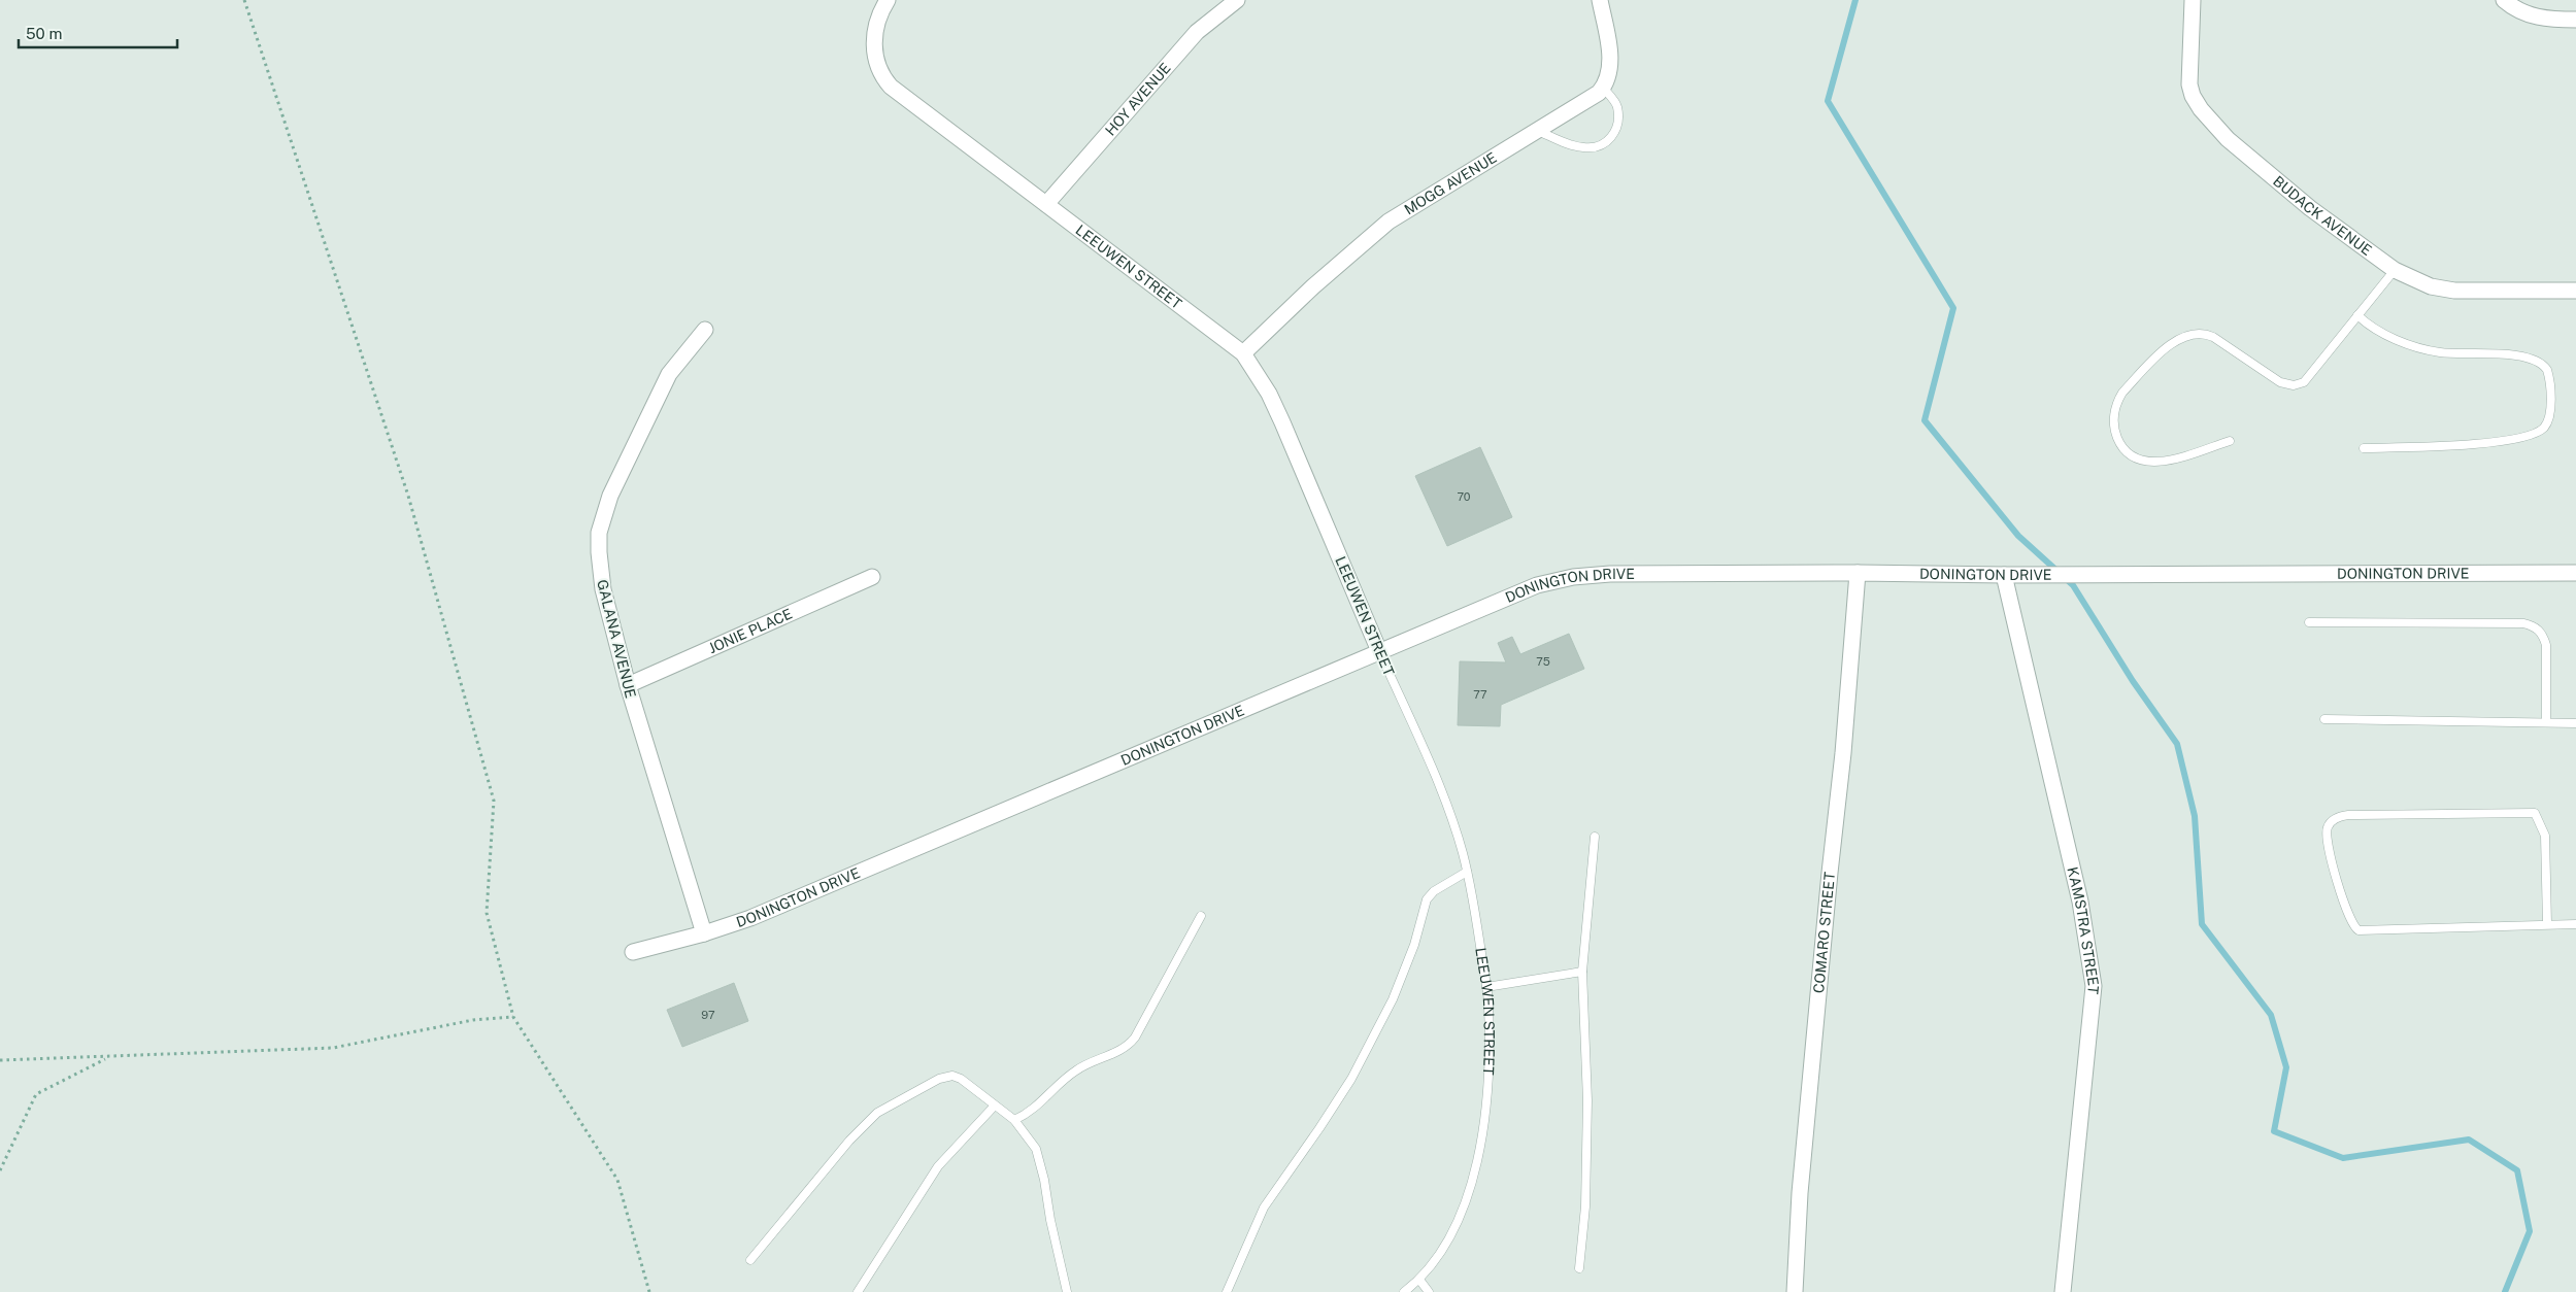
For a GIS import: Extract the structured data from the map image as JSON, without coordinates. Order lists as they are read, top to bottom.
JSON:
{
  "streets": {
    "street": [
      "HOY AVENUE",
      "MOGG AVENUE",
      "BUDACK AVENUE",
      "LEEUWEN STREET",
      "DONINGTON DRIVE",
      "JONIE PLACE",
      "GALANA AVENUE",
      "KAMSTRA STREET",
      "COMARO STREET"
    ]
  },
  "crossings": [
    ["HOY AVENUE", "LEEUWEN STREET"],
    ["MOGG AVENUE", "LEEUWEN STREET"],
    ["LEEUWEN STREET", "DONINGTON DRIVE"],
    ["DONINGTON DRIVE", "GALANA AVENUE"],
    ["DONINGTON DRIVE", "KAMSTRA STREET"],
    ["DONINGTON DRIVE", "COMARO STREET"],
    ["JONIE PLACE", "GALANA AVENUE"]
  ],
  "house_numbers": [
    "70",
    "75",
    "77",
    "97"
  ],
  "scale_bar": "50 m"
}
